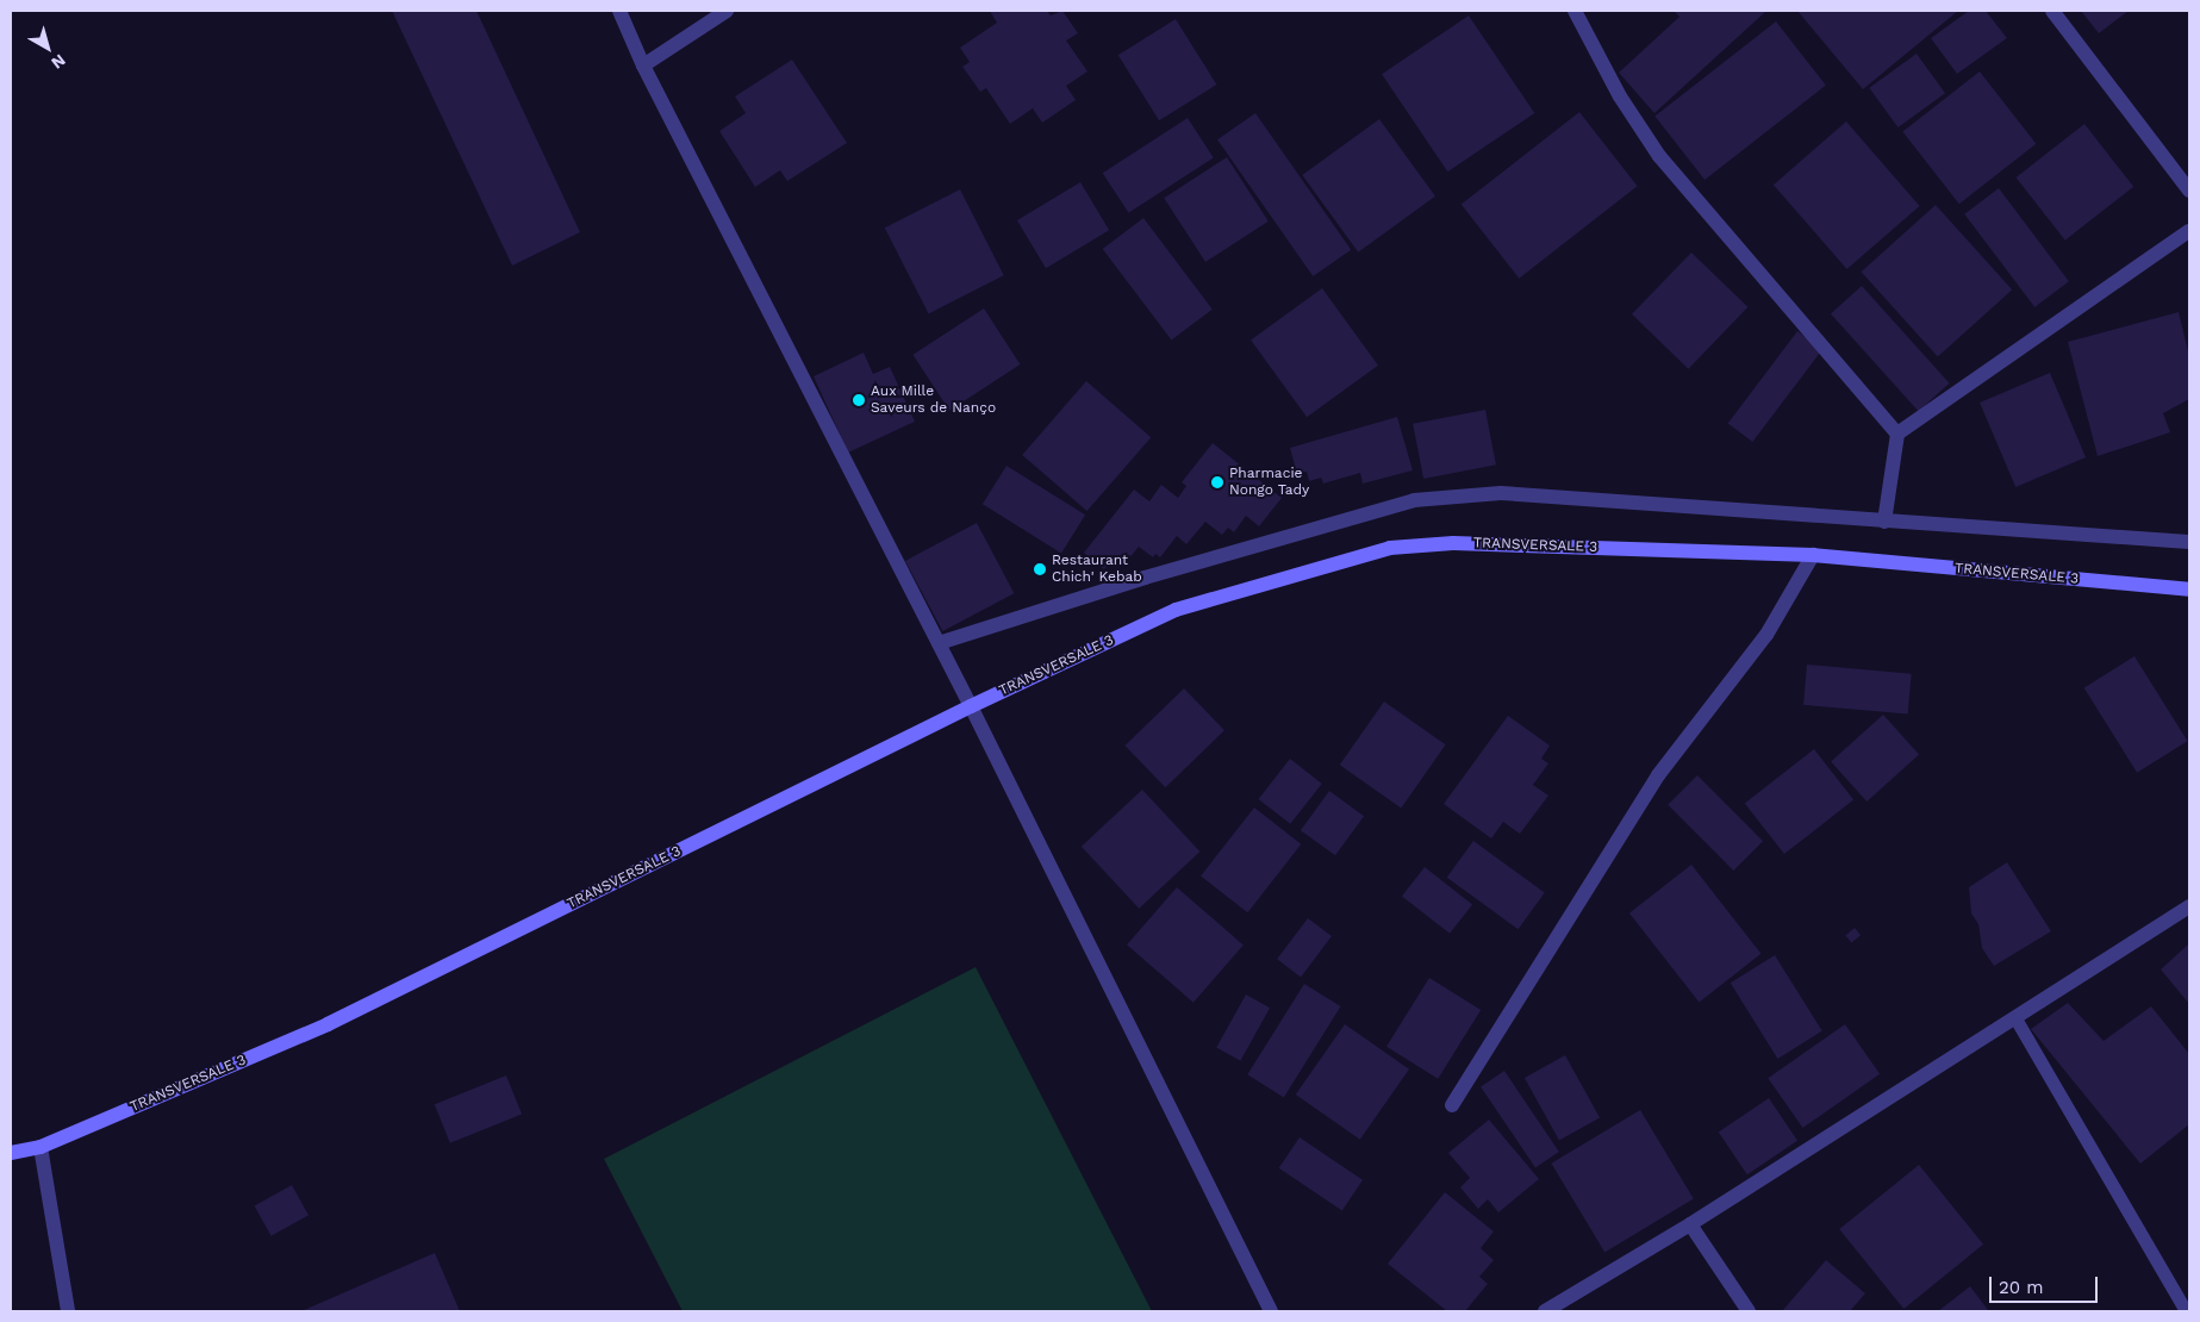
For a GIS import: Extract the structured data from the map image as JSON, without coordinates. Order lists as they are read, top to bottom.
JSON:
{
  "streets": {
    "main road": ["TRANSVERSALE 3"]
  },
  "places": ["Aux Mille Saveurs de Nanço", "Pharmacie Nongo Tady", "Restaurant Chich' Kebab"],
  "scale_bar": "20 m",
  "north": "bottom right"
}
